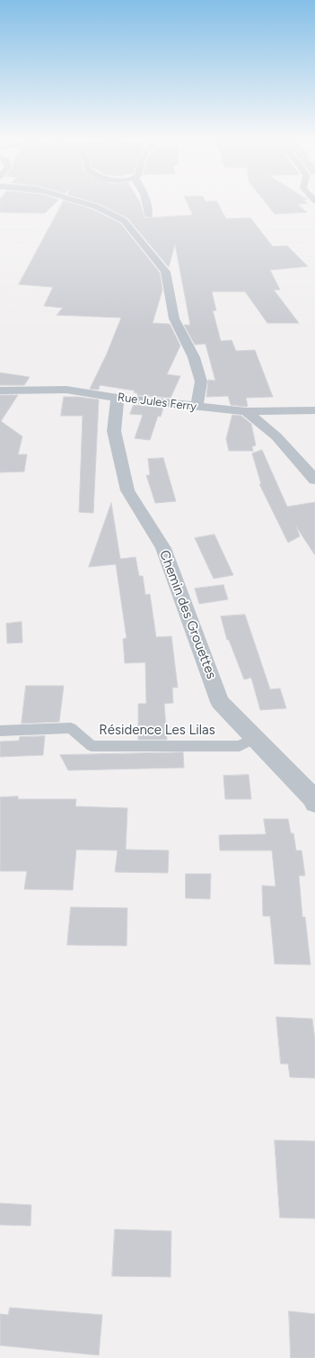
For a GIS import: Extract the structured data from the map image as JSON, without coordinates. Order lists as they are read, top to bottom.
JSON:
{
  "streets": {
    "street": ["Rue Jules Ferry", "Chemin des Grouettes"],
    "lane": ["Résidence Les Lilas"]
  },
  "crossings": [
    ["Rue Jules Ferry", "Chemin des Grouettes"],
    ["Chemin des Grouettes", "Résidence Les Lilas"]
  ]
}
